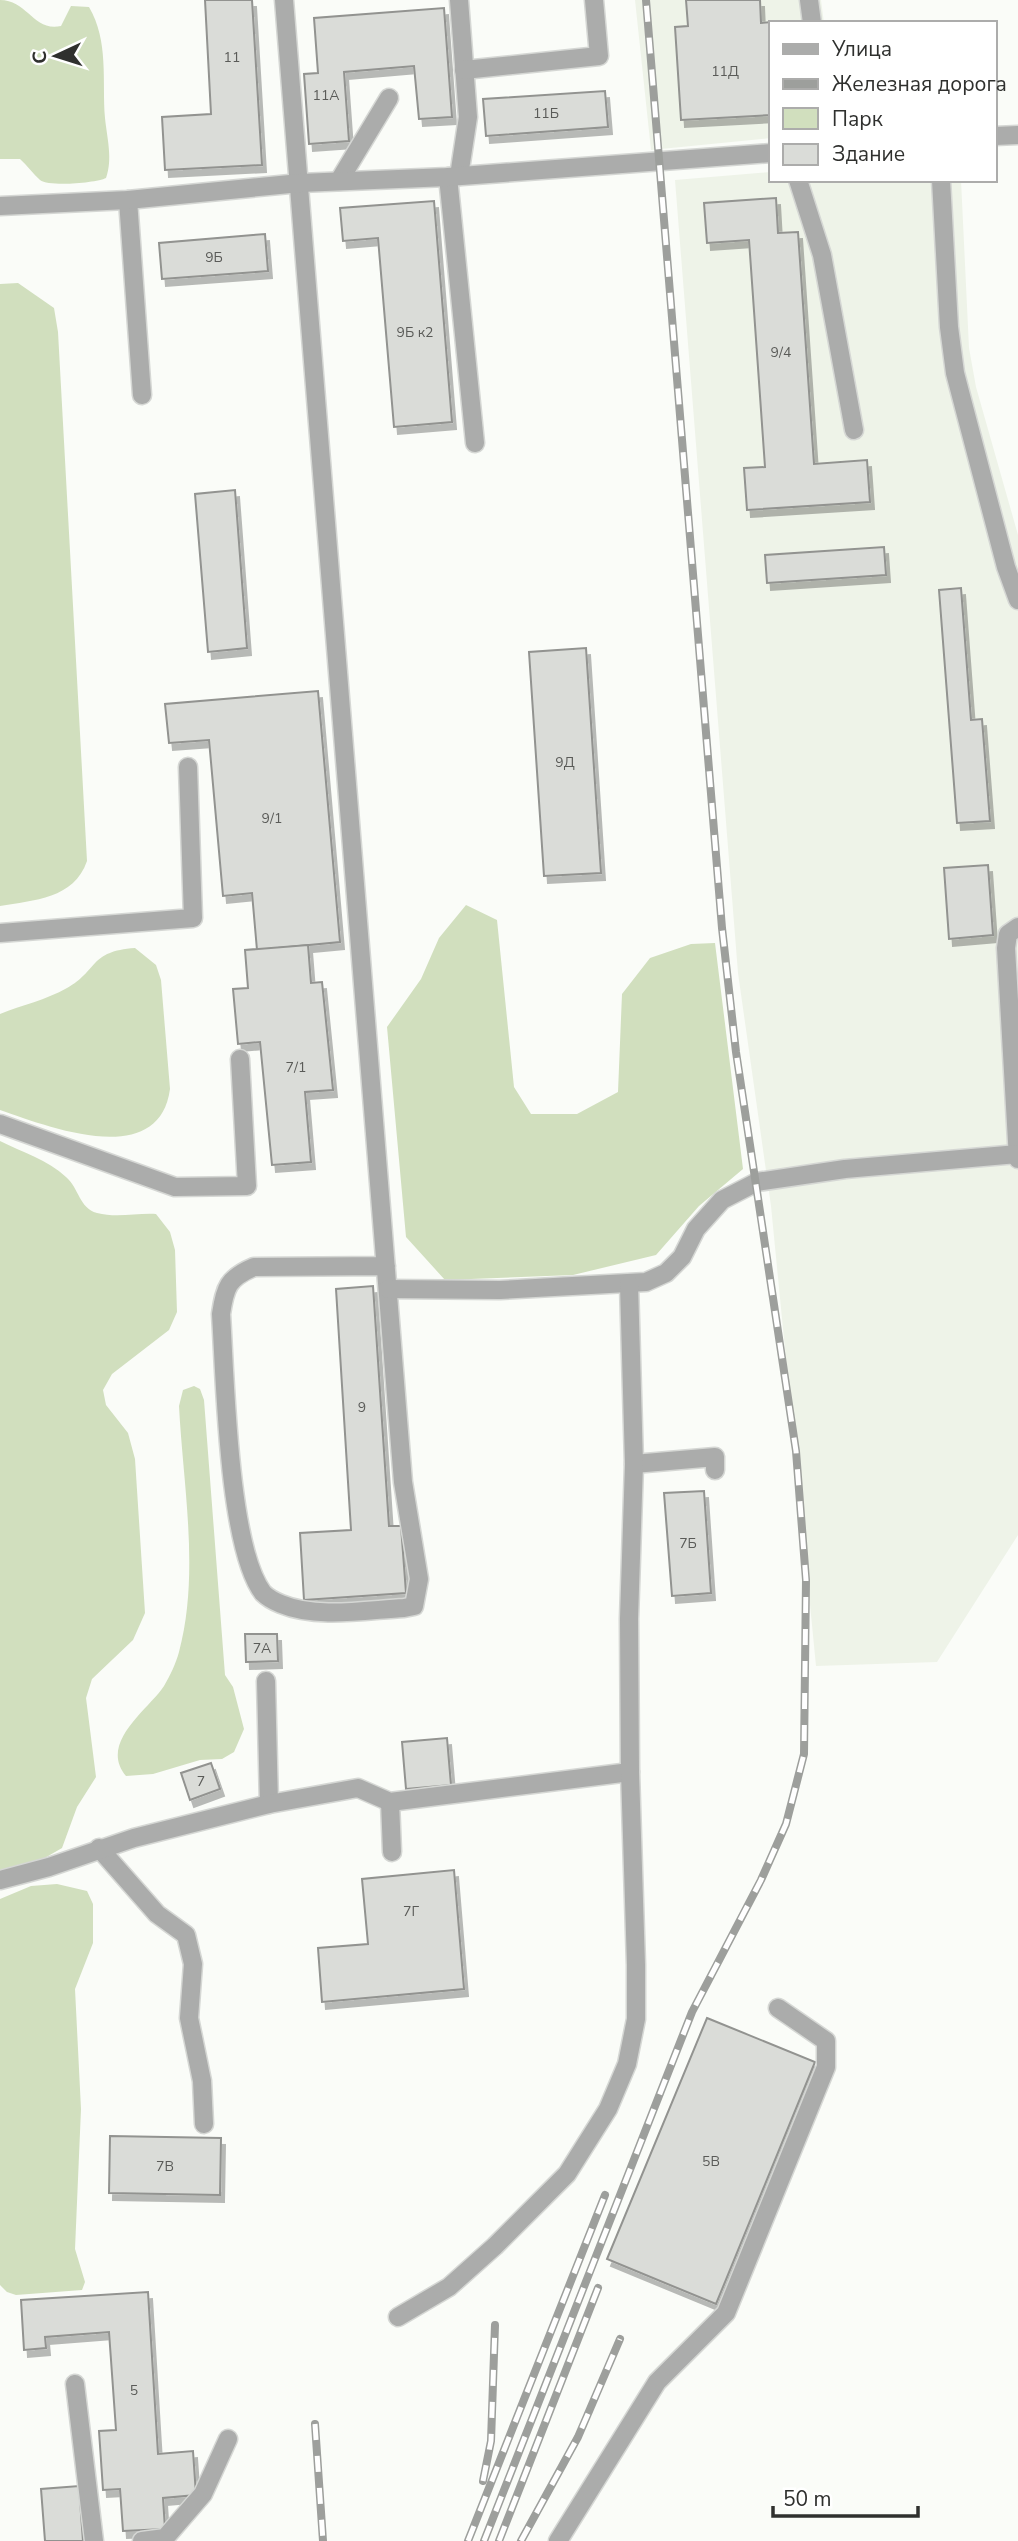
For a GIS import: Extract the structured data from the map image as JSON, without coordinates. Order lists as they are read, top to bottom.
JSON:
{
  "house_numbers": [
    "11",
    "11Д",
    "11А",
    "11Б",
    "9Б",
    "9Б к2",
    "9/4",
    "9Д",
    "9/1",
    "7/1",
    "9",
    "7Б",
    "7А",
    "7",
    "7Г",
    "5В",
    "7В",
    "5"
  ],
  "legend": [
    "Улица",
    "Железная дорога",
    "Парк",
    "Здание"
  ],
  "scale_bar": "50 m",
  "north": "left"
}
